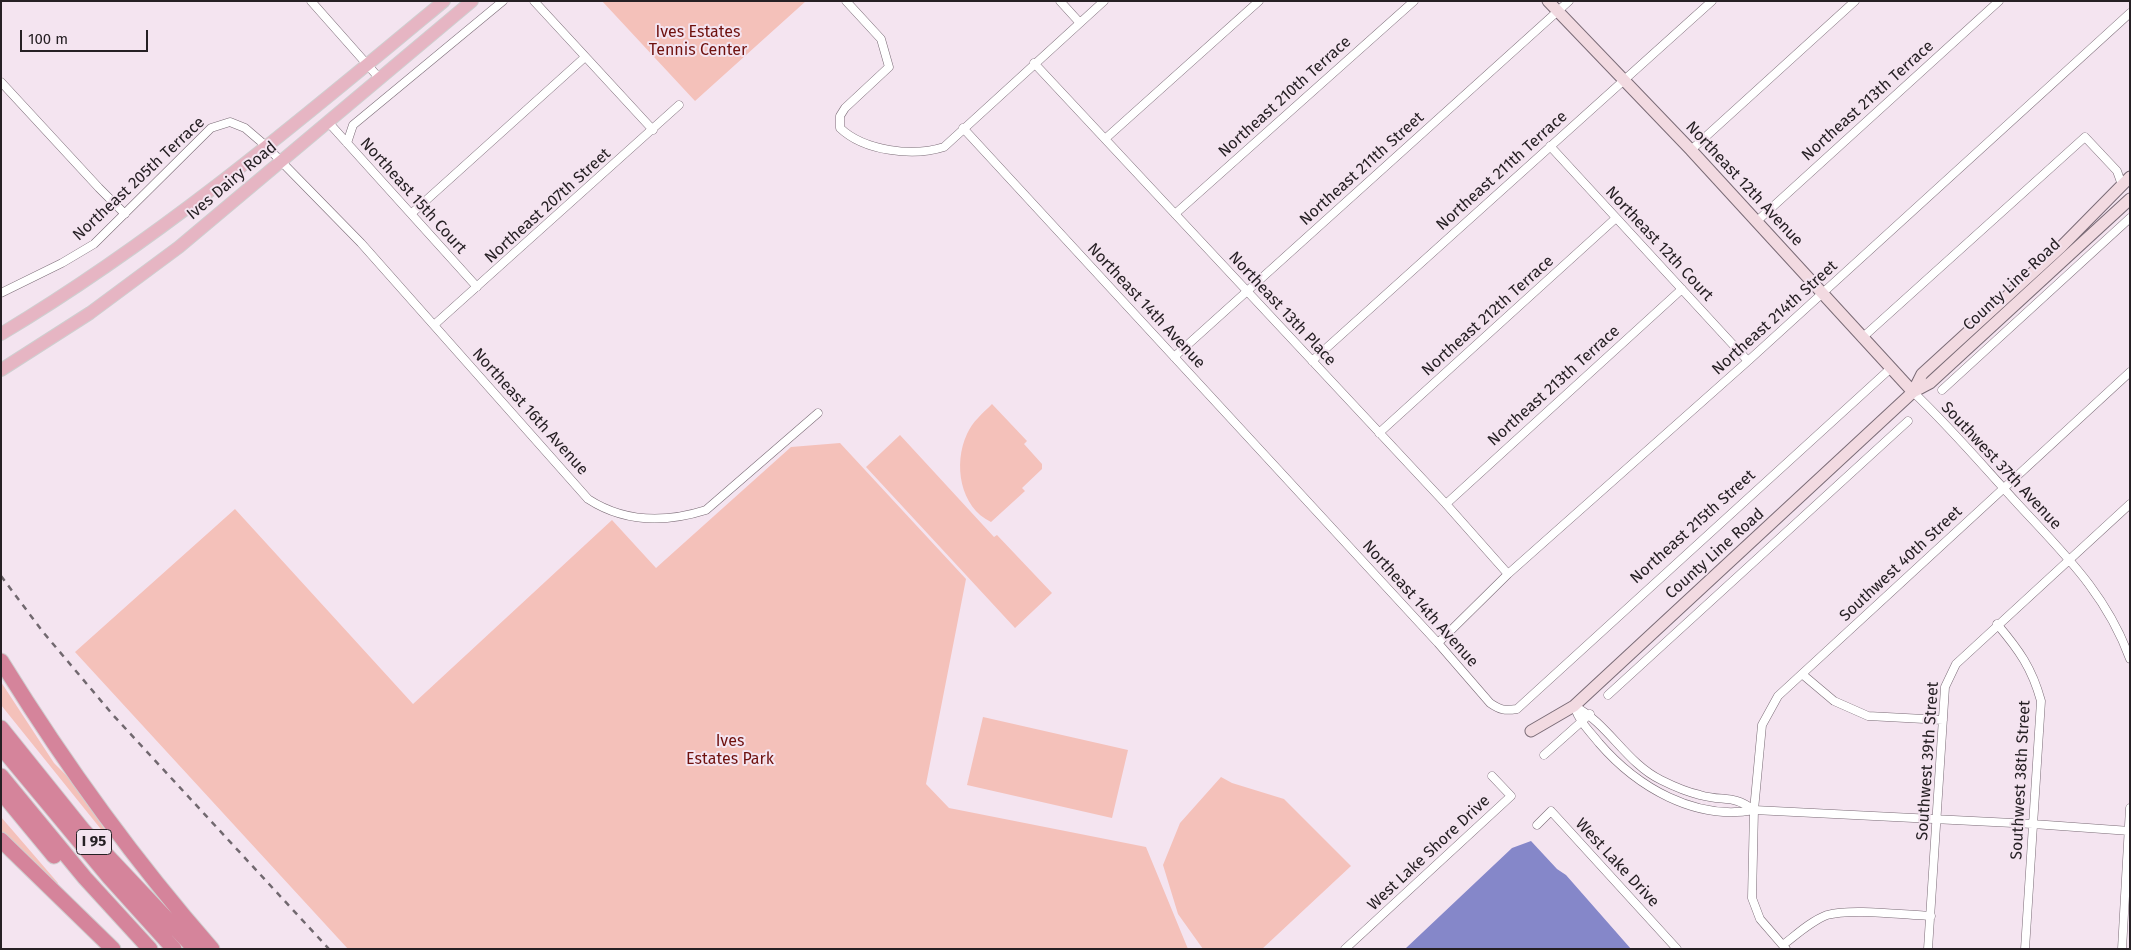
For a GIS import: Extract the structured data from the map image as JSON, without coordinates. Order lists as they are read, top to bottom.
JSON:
{
  "streets": {
    "highway": ["I 95"],
    "main road": ["Ives Dairy Road"],
    "street": [
      "Northeast 210th Terrace",
      "Northeast 213th Terrace",
      "Northeast 211th Street",
      "Northeast 211th Terrace",
      "Northeast 205th Terrace",
      "Northeast 12th Avenue",
      "Northeast 15th Court",
      "Northeast 207th Street",
      "Northeast 12th Court",
      "County Line Road",
      "Northeast 14th Avenue",
      "Northeast 13th Place",
      "Northeast 212th Terrace",
      "Northeast 214th Street",
      "Northeast 16th Avenue",
      "Southwest 37th Avenue",
      "Northeast 215th Street",
      "Southwest 40th Street",
      "Southwest 39th Street",
      "Southwest 38th Street",
      "West Lake Shore Drive",
      "West Lake Drive"
    ]
  },
  "crossings": [
    ["Northeast 210th Terrace", "Northeast 13th Place"],
    ["Northeast 213th Terrace", "Northeast 12th Avenue"],
    ["Northeast 213th Terrace", "Northeast 12th Court"],
    ["Northeast 213th Terrace", "Northeast 13th Place"],
    ["Northeast 211th Street", "Northeast 12th Avenue"],
    ["Northeast 211th Street", "Northeast 14th Avenue"],
    ["Northeast 211th Street", "Northeast 13th Place"],
    ["Northeast 211th Terrace", "Northeast 12th Avenue"],
    ["Northeast 211th Terrace", "Northeast 12th Court"],
    ["Northeast 211th Terrace", "Northeast 13th Place"],
    ["Northeast 205th Terrace", "Ives Dairy Road"],
    ["Northeast 205th Terrace", "Northeast 16th Avenue"],
    ["Ives Dairy Road", "Northeast 15th Court"],
    ["Ives Dairy Road", "Northeast 16th Avenue"],
    ["Northeast 12th Avenue", "County Line Road"],
    ["Northeast 12th Avenue", "Northeast 214th Street"],
    ["Northeast 12th Avenue", "Southwest 37th Avenue"],
    ["Northeast 12th Avenue", "Northeast 215th Street"],
    ["Northeast 15th Court", "Northeast 207th Street"],
    ["Northeast 207th Street", "Northeast 16th Avenue"],
    ["Northeast 12th Court", "Northeast 212th Terrace"],
    ["Northeast 12th Court", "Northeast 214th Street"],
    ["County Line Road", "Southwest 37th Avenue"],
    ["Northeast 14th Avenue", "Northeast 214th Street"],
    ["Northeast 14th Avenue", "Northeast 215th Street"],
    ["Northeast 13th Place", "Northeast 212th Terrace"],
    ["Northeast 13th Place", "Northeast 214th Street"],
    ["Southwest 37th Avenue", "Southwest 40th Street"],
    ["Southwest 37th Avenue", "Southwest 39th Street"],
    ["Southwest 39th Street", "Southwest 38th Street"]
  ],
  "parks": ["Ives Estates Tennis Center", "Ives Estates Park"],
  "scale_bar": "100 m"
}
